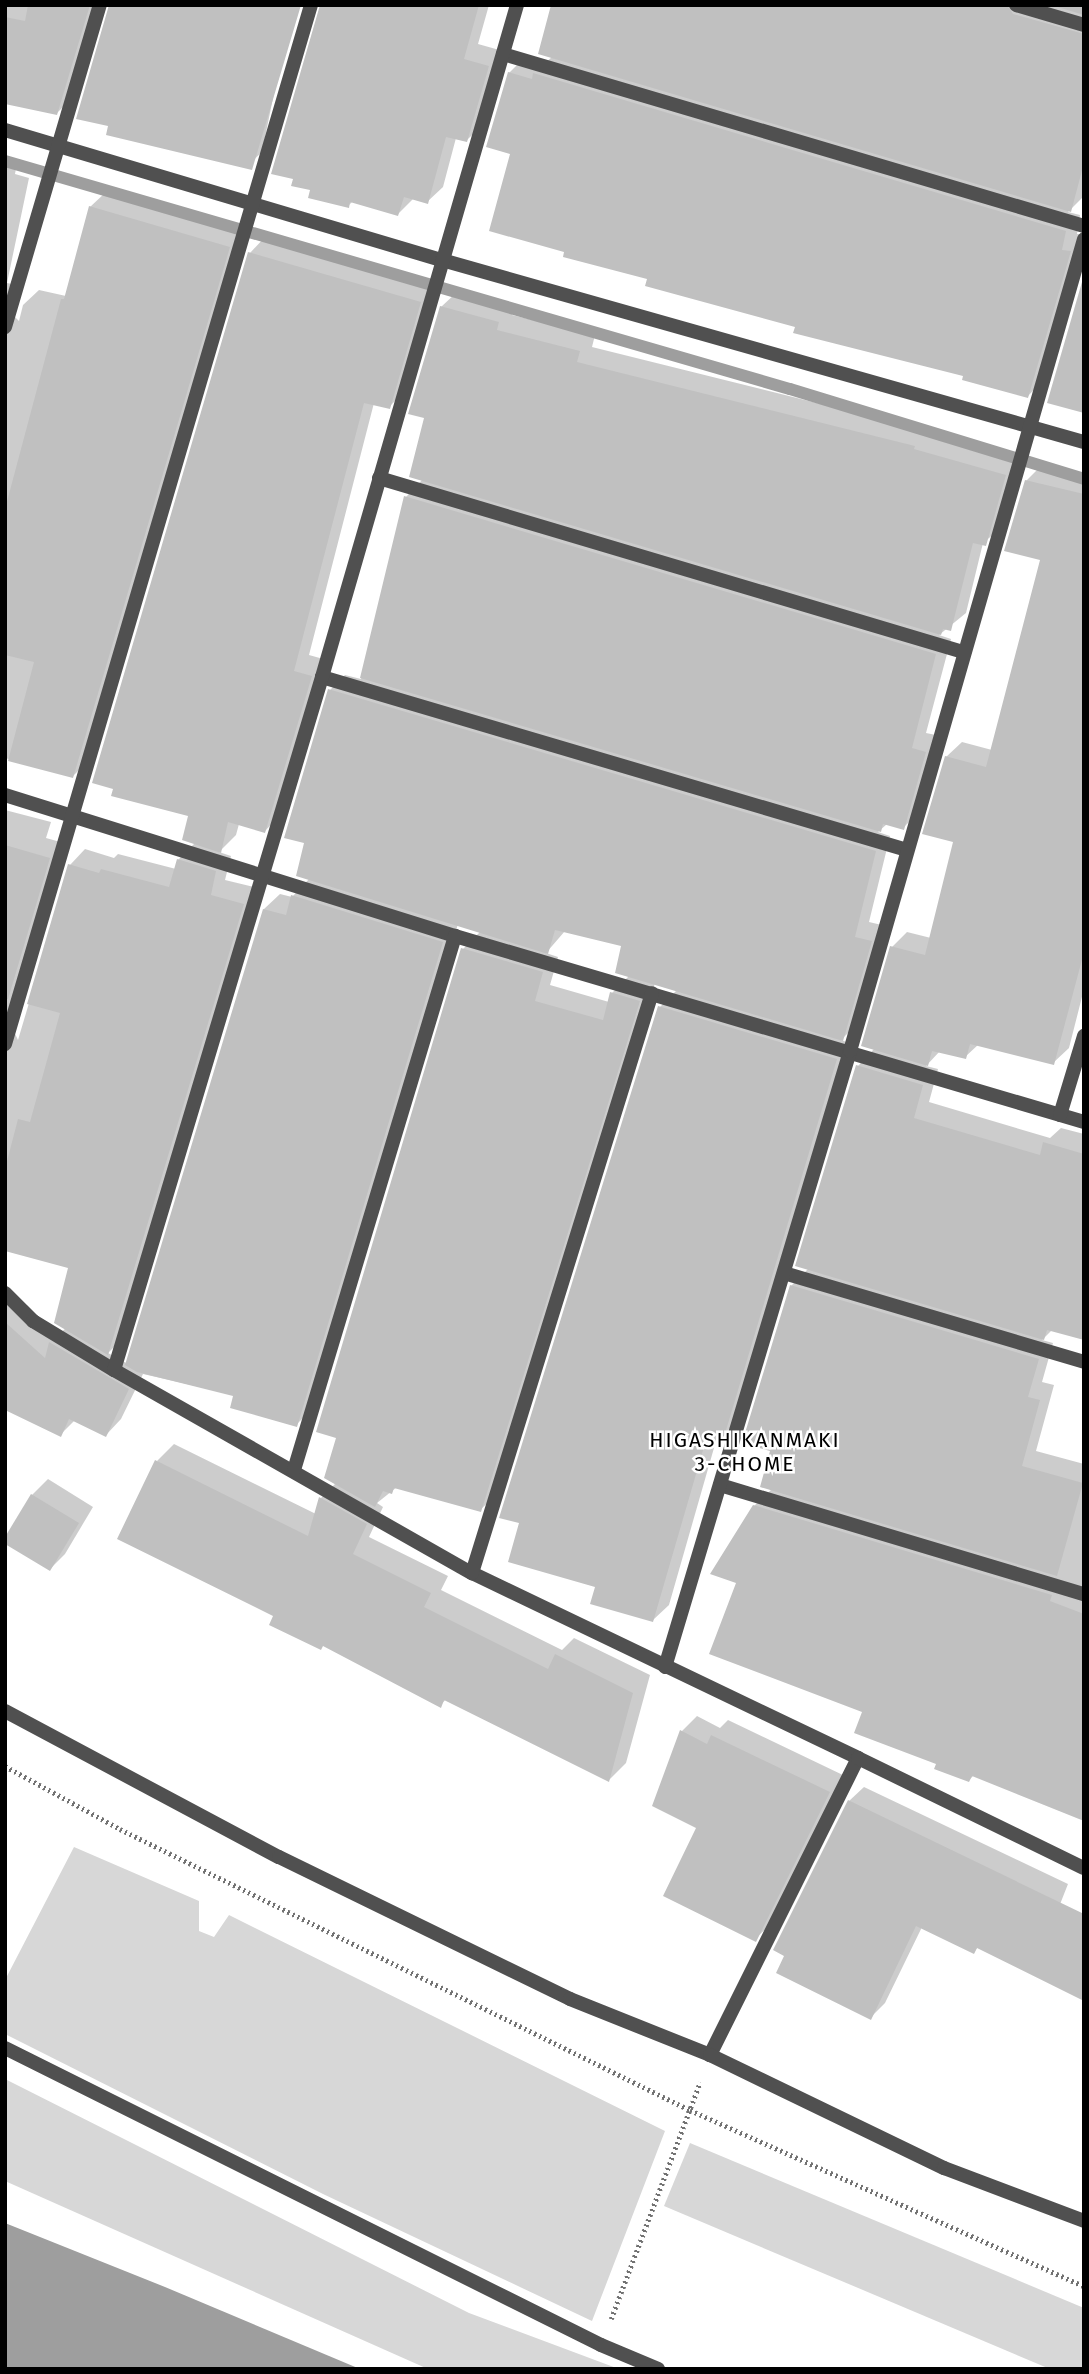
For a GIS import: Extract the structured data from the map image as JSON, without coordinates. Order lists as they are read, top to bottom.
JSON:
{
  "districts": ["HIGASHIKANMAKI 3-CHOME"]
}
